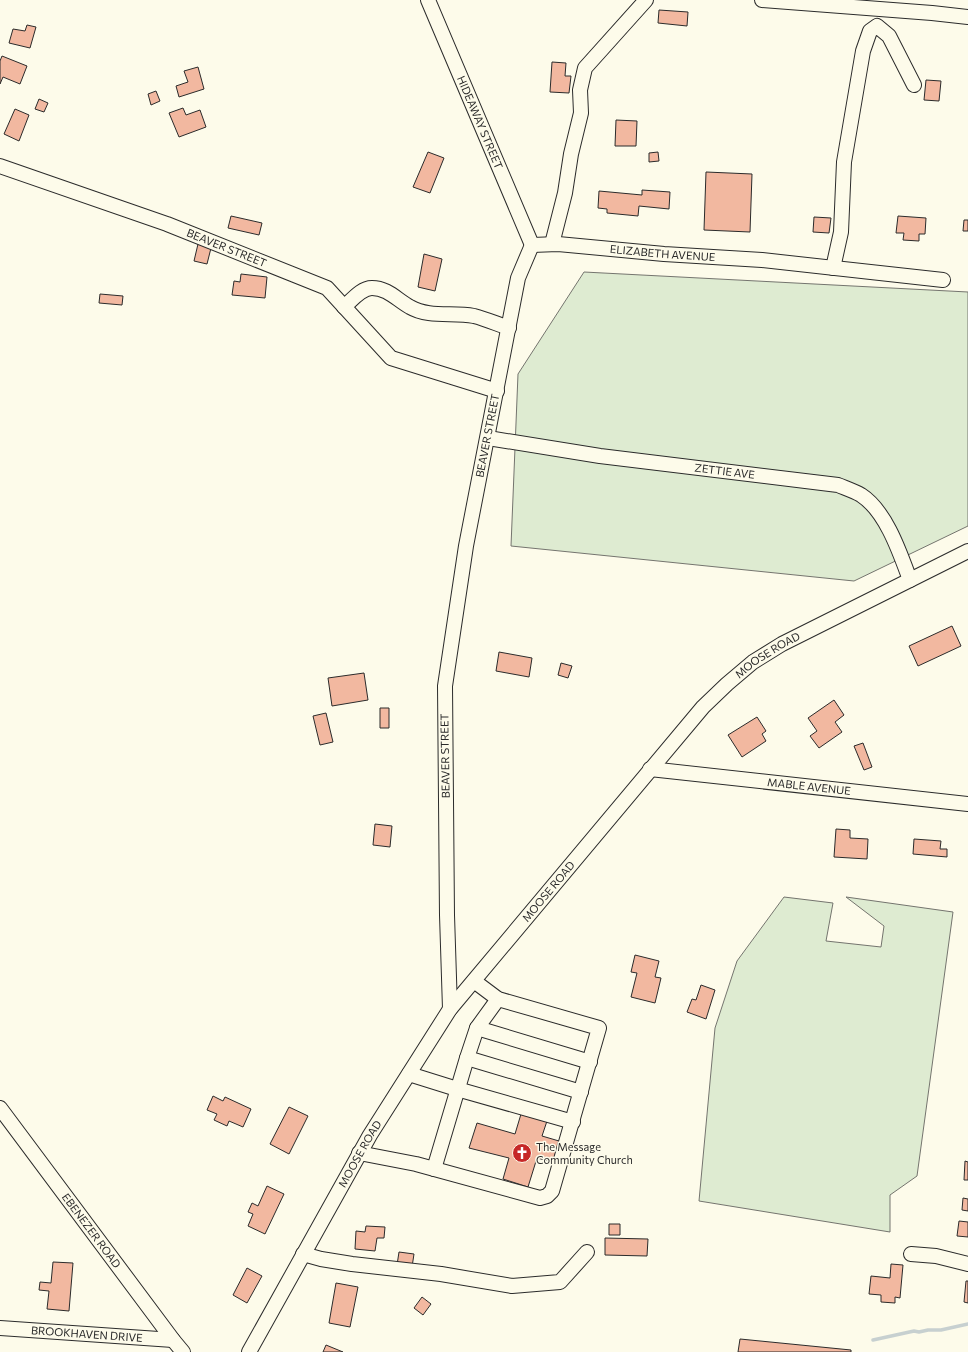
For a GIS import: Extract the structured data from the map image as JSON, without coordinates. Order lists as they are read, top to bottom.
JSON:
{
  "streets": {
    "street": [
      "HIDEAWAY STREET",
      "BEAVER STREET",
      "ELIZABETH AVENUE",
      "ZETTIE AVE",
      "MOOSE ROAD",
      "MABLE AVENUE",
      "EBENEZER ROAD",
      "BROOKHAVEN DRIVE"
    ]
  },
  "crossings": [
    ["HIDEAWAY STREET", "ELIZABETH AVENUE"],
    ["BEAVER STREET", "ZETTIE AVE"],
    ["BEAVER STREET", "MOOSE ROAD"],
    ["ZETTIE AVE", "MOOSE ROAD"],
    ["MOOSE ROAD", "MABLE AVENUE"],
    ["EBENEZER ROAD", "BROOKHAVEN DRIVE"]
  ],
  "places": {
    "church": ["The Message Community Church"]
  }
}
